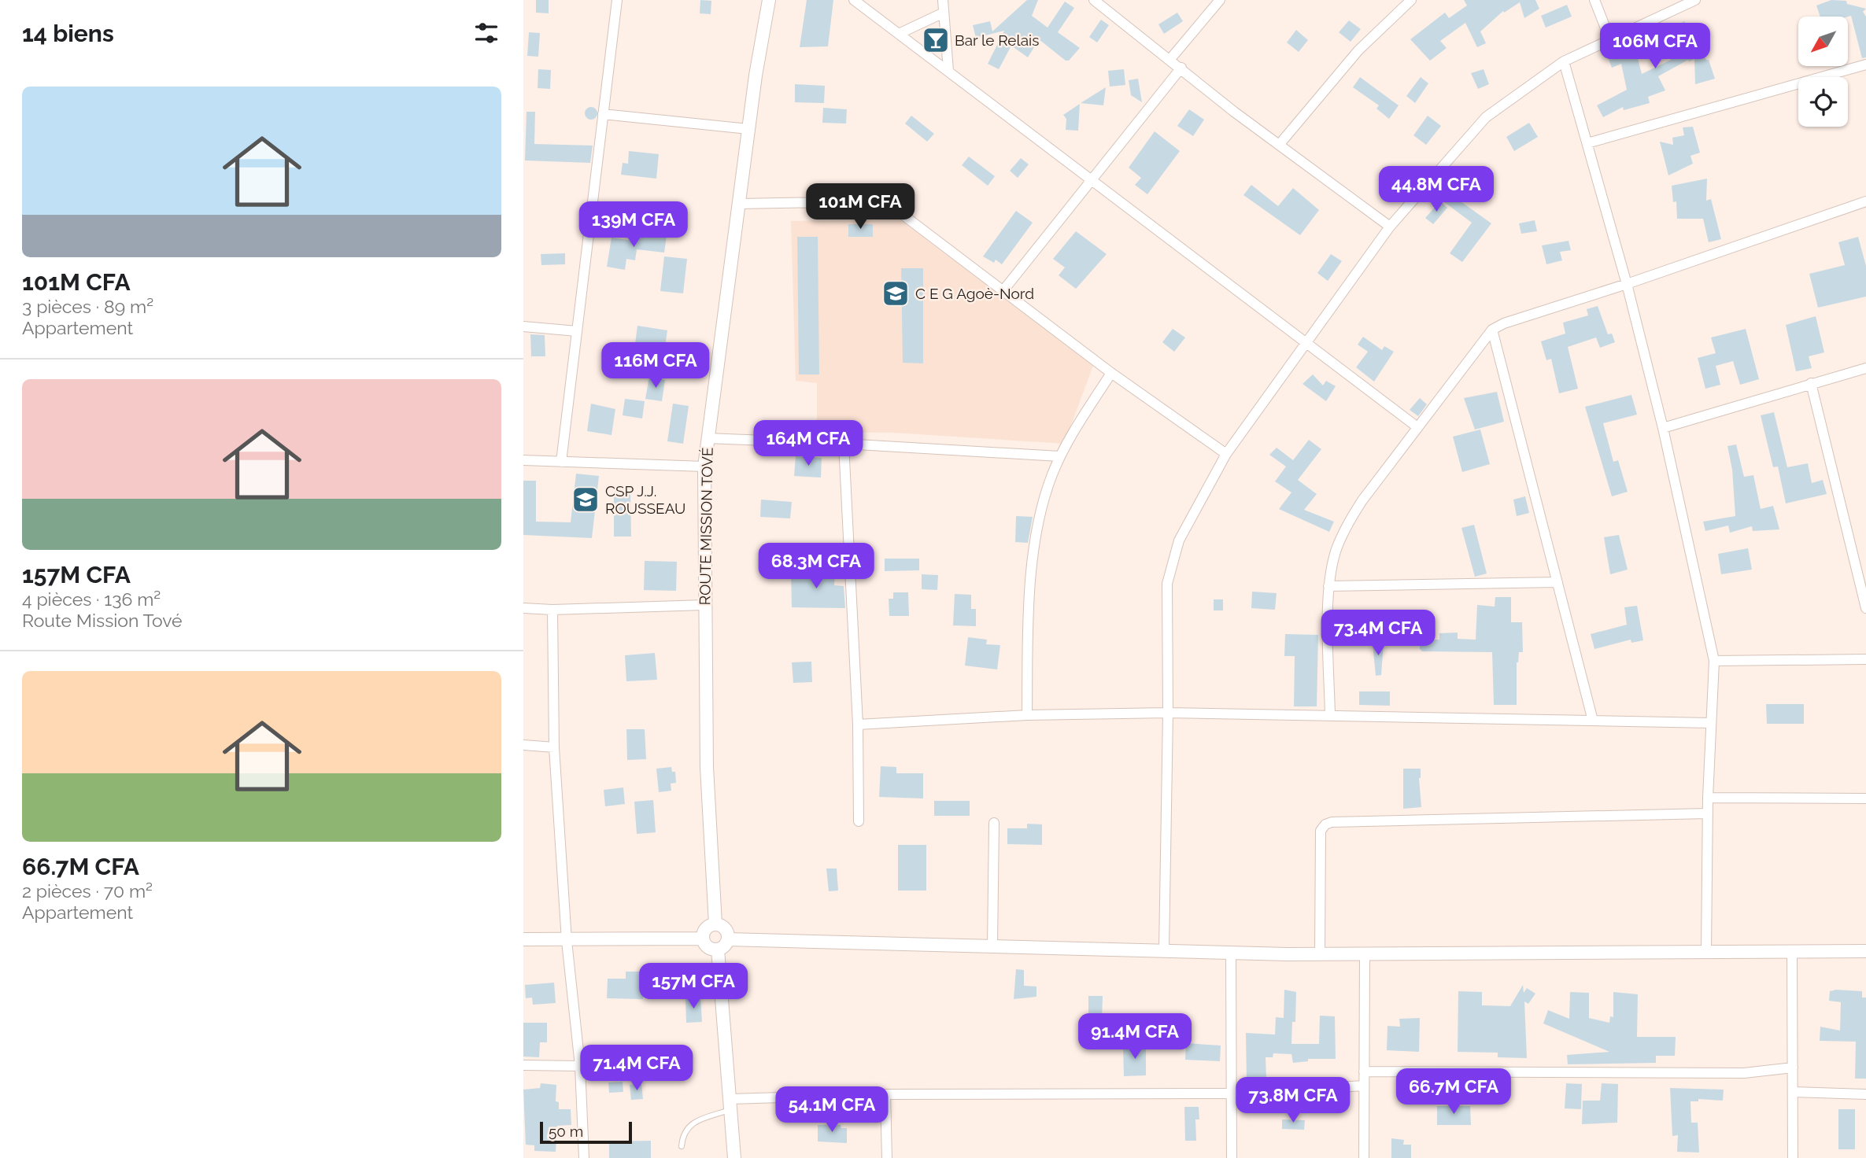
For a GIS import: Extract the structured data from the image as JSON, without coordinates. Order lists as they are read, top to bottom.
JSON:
{
  "streets": {
    "street": ["ROUTE MISSION TOVÉ"]
  },
  "places": {
    "bar": ["Bar le Relais"],
    "school or university": ["C E G Agoè-Nord", "CSP J.J. ROUSSEAU"]
  },
  "scale_bar": "50 m",
  "north": "bottom left",
  "page": {
    "heading": "14 biens",
    "price": [
      "106M CFA",
      "44.8M CFA",
      "101M CFA",
      "139M CFA",
      "116M CFA",
      "164M CFA",
      "68.3M CFA",
      "73.4M CFA",
      "157M CFA",
      "91.4M CFA",
      "71.4M CFA",
      "66.7M CFA",
      "73.8M CFA",
      "54.1M CFA"
    ],
    "list": [
      {
        "name": "101M CFA",
        "note": "3 pièces · 89 m² · Appartement"
      },
      {
        "name": "157M CFA",
        "note": "4 pièces · 136 m² · Route Mission Tové"
      },
      {
        "name": "66.7M CFA",
        "note": "2 pièces · 70 m² · Appartement"
      }
    ],
    "scale": "50 m"
  }
}
